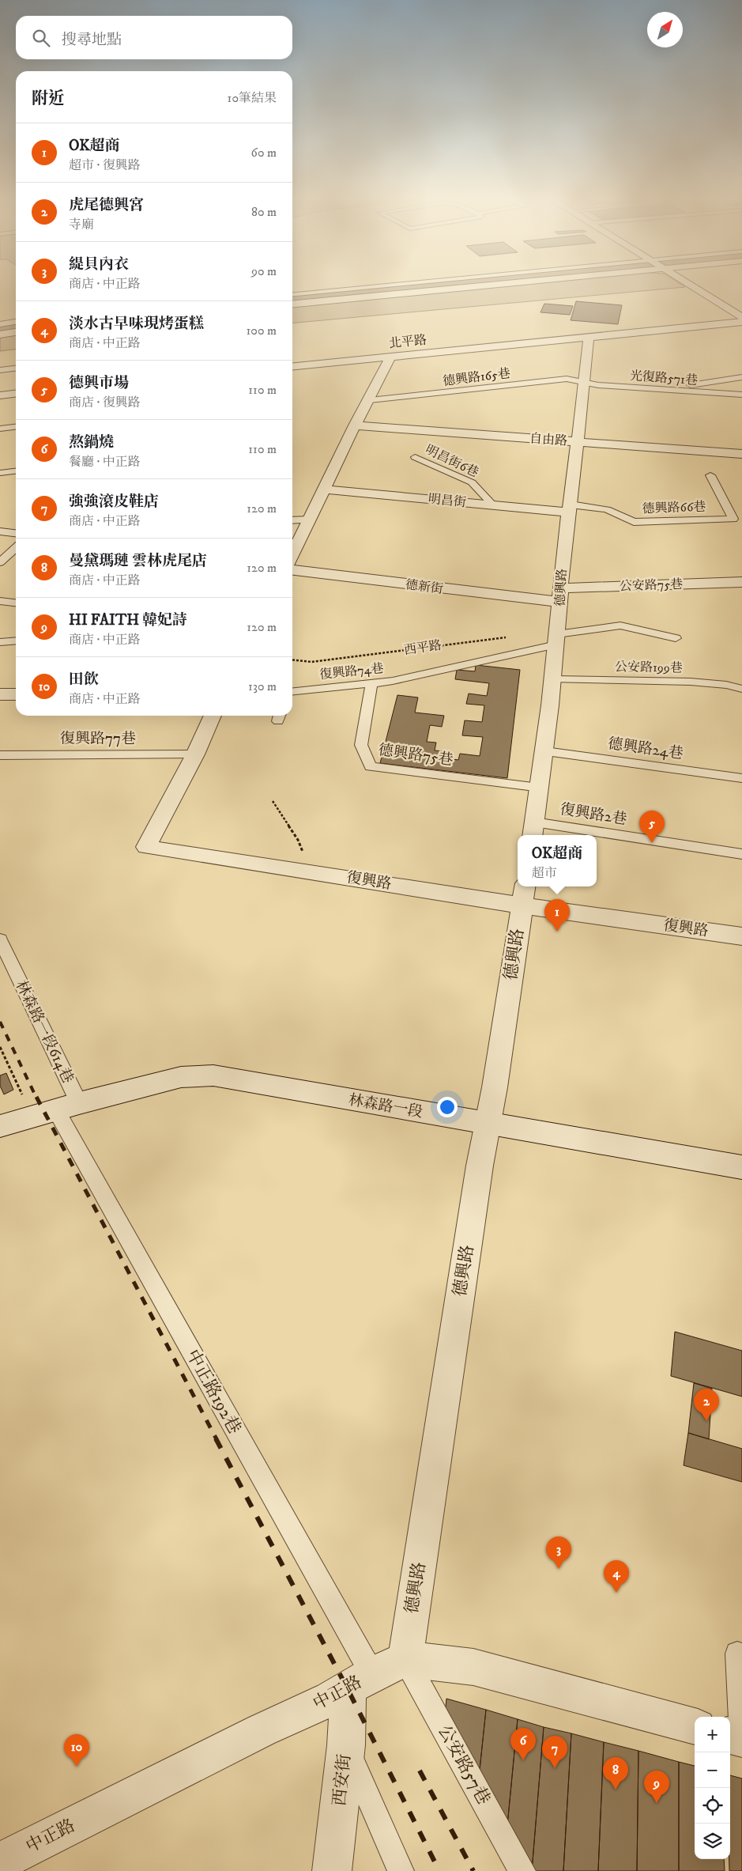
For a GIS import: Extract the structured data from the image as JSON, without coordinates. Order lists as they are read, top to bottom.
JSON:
{
  "streets": {
    "street": [
      "北平路",
      "自由路",
      "明昌街",
      "公安路75巷",
      "德新街",
      "德興路",
      "復興路",
      "林森路一段",
      "中正路",
      "西安街"
    ],
    "lane": [
      "德興路165巷",
      "光復路571巷",
      "明昌街6巷",
      "德興路66巷",
      "公安路199巷",
      "復興路74巷",
      "復興路77巷",
      "德興路24巷",
      "德興路75巷",
      "復興路2巷",
      "林森路一段614巷",
      "中正路192巷",
      "公安路57巷"
    ],
    "path": ["西平路"]
  },
  "crossings": [
    ["北平路", "德興路"],
    ["德興路165巷", "光復路571巷"],
    ["德興路165巷", "德興路"],
    ["光復路571巷", "德興路"],
    ["自由路", "德興路"],
    ["明昌街6巷", "明昌街"],
    ["明昌街", "德興路66巷"],
    ["明昌街", "德興路"],
    ["德興路66巷", "德興路"],
    ["公安路75巷", "德新街"],
    ["公安路75巷", "德興路"],
    ["德新街", "德興路"],
    ["德興路", "公安路199巷"],
    ["德興路", "復興路74巷"],
    ["德興路", "德興路24巷"],
    ["德興路", "德興路75巷"],
    ["德興路", "復興路2巷"],
    ["德興路", "復興路"],
    ["德興路", "林森路一段"],
    ["德興路", "中正路"],
    ["德興路", "公安路57巷"],
    ["復興路74巷", "德興路75巷"],
    ["復興路77巷", "復興路"],
    ["林森路一段614巷", "林森路一段"],
    ["林森路一段", "中正路192巷"],
    ["中正路192巷", "中正路"],
    ["中正路192巷", "西安街"],
    ["中正路", "公安路57巷"],
    ["中正路", "西安街"]
  ],
  "north": "top right",
  "page": {
    "search": "搜尋地點",
    "heading": ["附近", "10筆結果"],
    "list": [
      {
        "mark": "1",
        "name": "OK超商",
        "note": "超市 · 復興路",
        "value": "60 m"
      },
      {
        "mark": "2",
        "name": "虎尾德興宮",
        "note": "寺廟",
        "value": "80 m"
      },
      {
        "mark": "3",
        "name": "緹貝內衣",
        "note": "商店 · 中正路",
        "value": "90 m"
      },
      {
        "mark": "4",
        "name": "淡水古早味現烤蛋糕",
        "note": "商店 · 中正路",
        "value": "100 m"
      },
      {
        "mark": "5",
        "name": "德興市場",
        "note": "商店 · 復興路",
        "value": "110 m"
      },
      {
        "mark": "6",
        "name": "熬鍋燒",
        "note": "餐廳 · 中正路",
        "value": "110 m"
      },
      {
        "mark": "7",
        "name": "強強滾皮鞋店",
        "note": "商店 · 中正路",
        "value": "120 m"
      },
      {
        "mark": "8",
        "name": "曼黛瑪璉 雲林虎尾店",
        "note": "商店 · 中正路",
        "value": "120 m"
      },
      {
        "mark": "9",
        "name": "HI FAITH 韓妃詩",
        "note": "商店 · 中正路",
        "value": "120 m"
      },
      {
        "mark": "10",
        "name": "田飲",
        "note": "商店 · 中正路",
        "value": "130 m"
      }
    ],
    "pins": [
      "5",
      "1",
      "2",
      "3",
      "4",
      "6",
      "10",
      "7",
      "8",
      "9"
    ],
    "popup": ["OK超商", "超市"],
    "map_buttons": ["+", "−"]
  }
}
